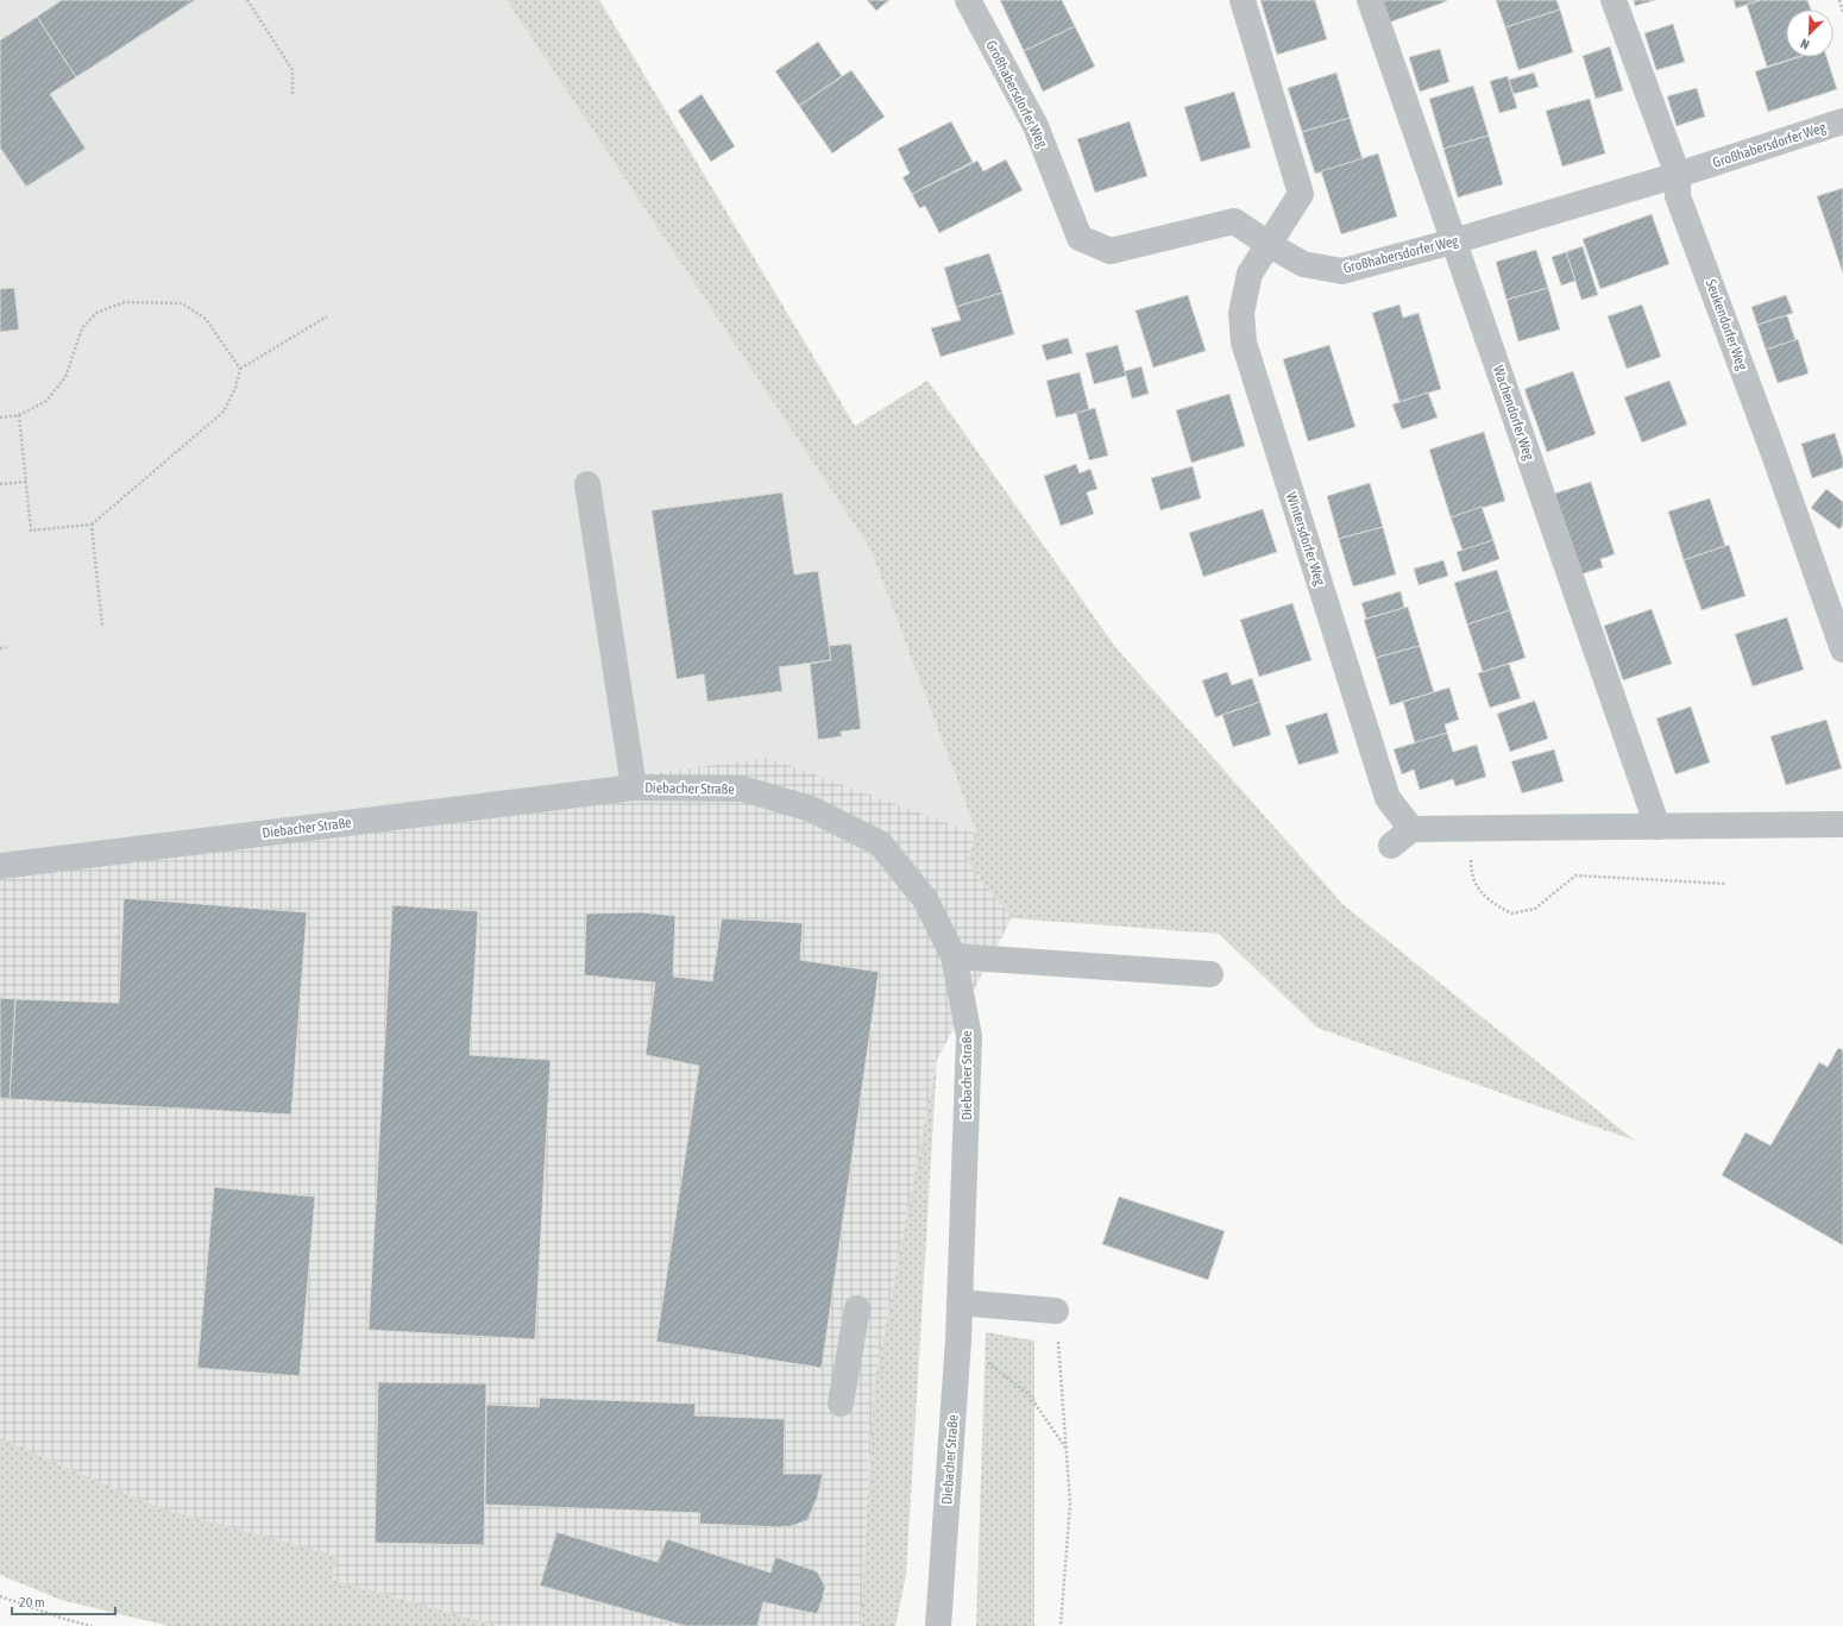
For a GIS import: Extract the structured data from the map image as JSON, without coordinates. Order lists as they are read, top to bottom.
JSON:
{
  "streets": {
    "street": [
      "Großhabersdorfer Weg",
      "Seukendorfer Weg",
      "Wachendorfer Weg",
      "Wintersdorfer Weg",
      "Diebacher Straße"
    ]
  },
  "crossings": [
    ["Großhabersdorfer Weg", "Seukendorfer Weg"],
    ["Großhabersdorfer Weg", "Wachendorfer Weg"],
    ["Großhabersdorfer Weg", "Wintersdorfer Weg"]
  ],
  "scale_bar": "20 m",
  "north": "bottom left"
}
